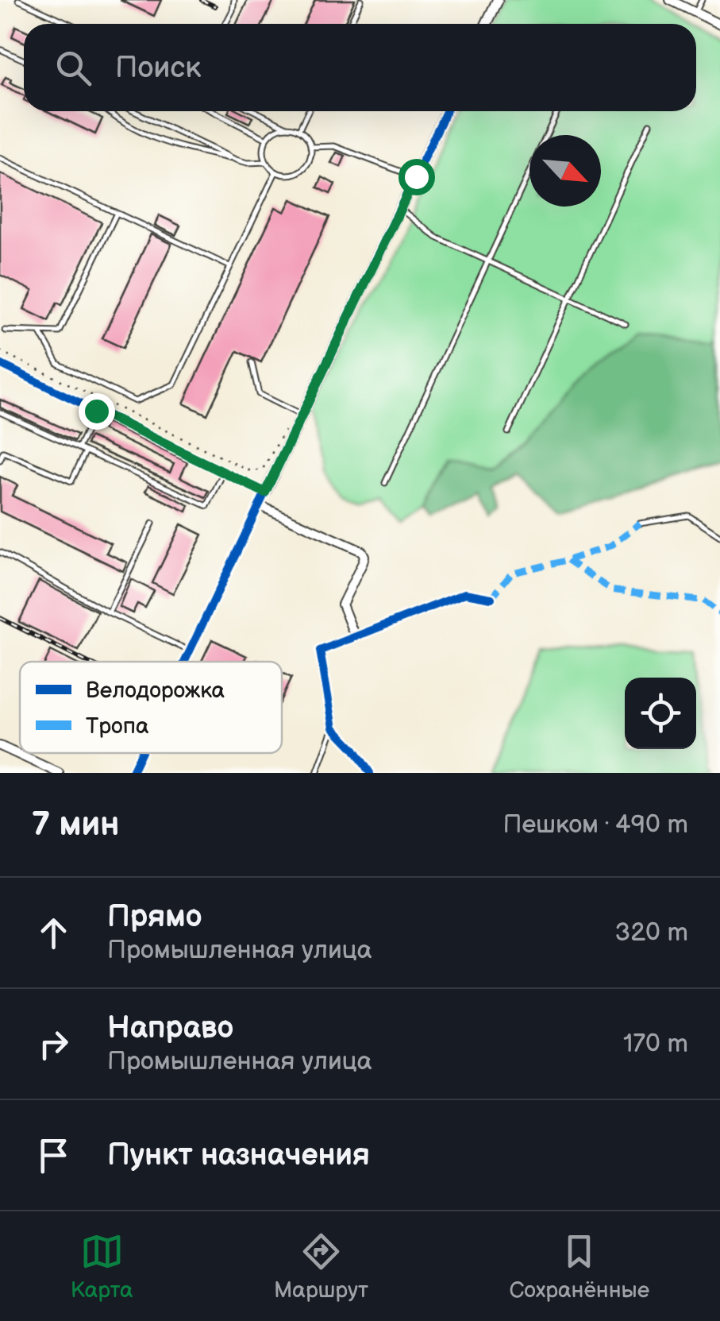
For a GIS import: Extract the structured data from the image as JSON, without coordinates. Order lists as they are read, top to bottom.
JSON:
{
  "legend": ["Велодорожка", "Тропа"],
  "north": "bottom right",
  "page": {
    "search": "Поиск",
    "heading": ["7 мин", "Пешком · 490 m"],
    "list": [
      ["Прямо", "Промышленная улица", "320 m"],
      ["Направо", "Промышленная улица", "170 m"],
      "Пункт назначения"
    ],
    "nav": ["Карта", "Маршрут", "Сохранённые"]
  }
}
